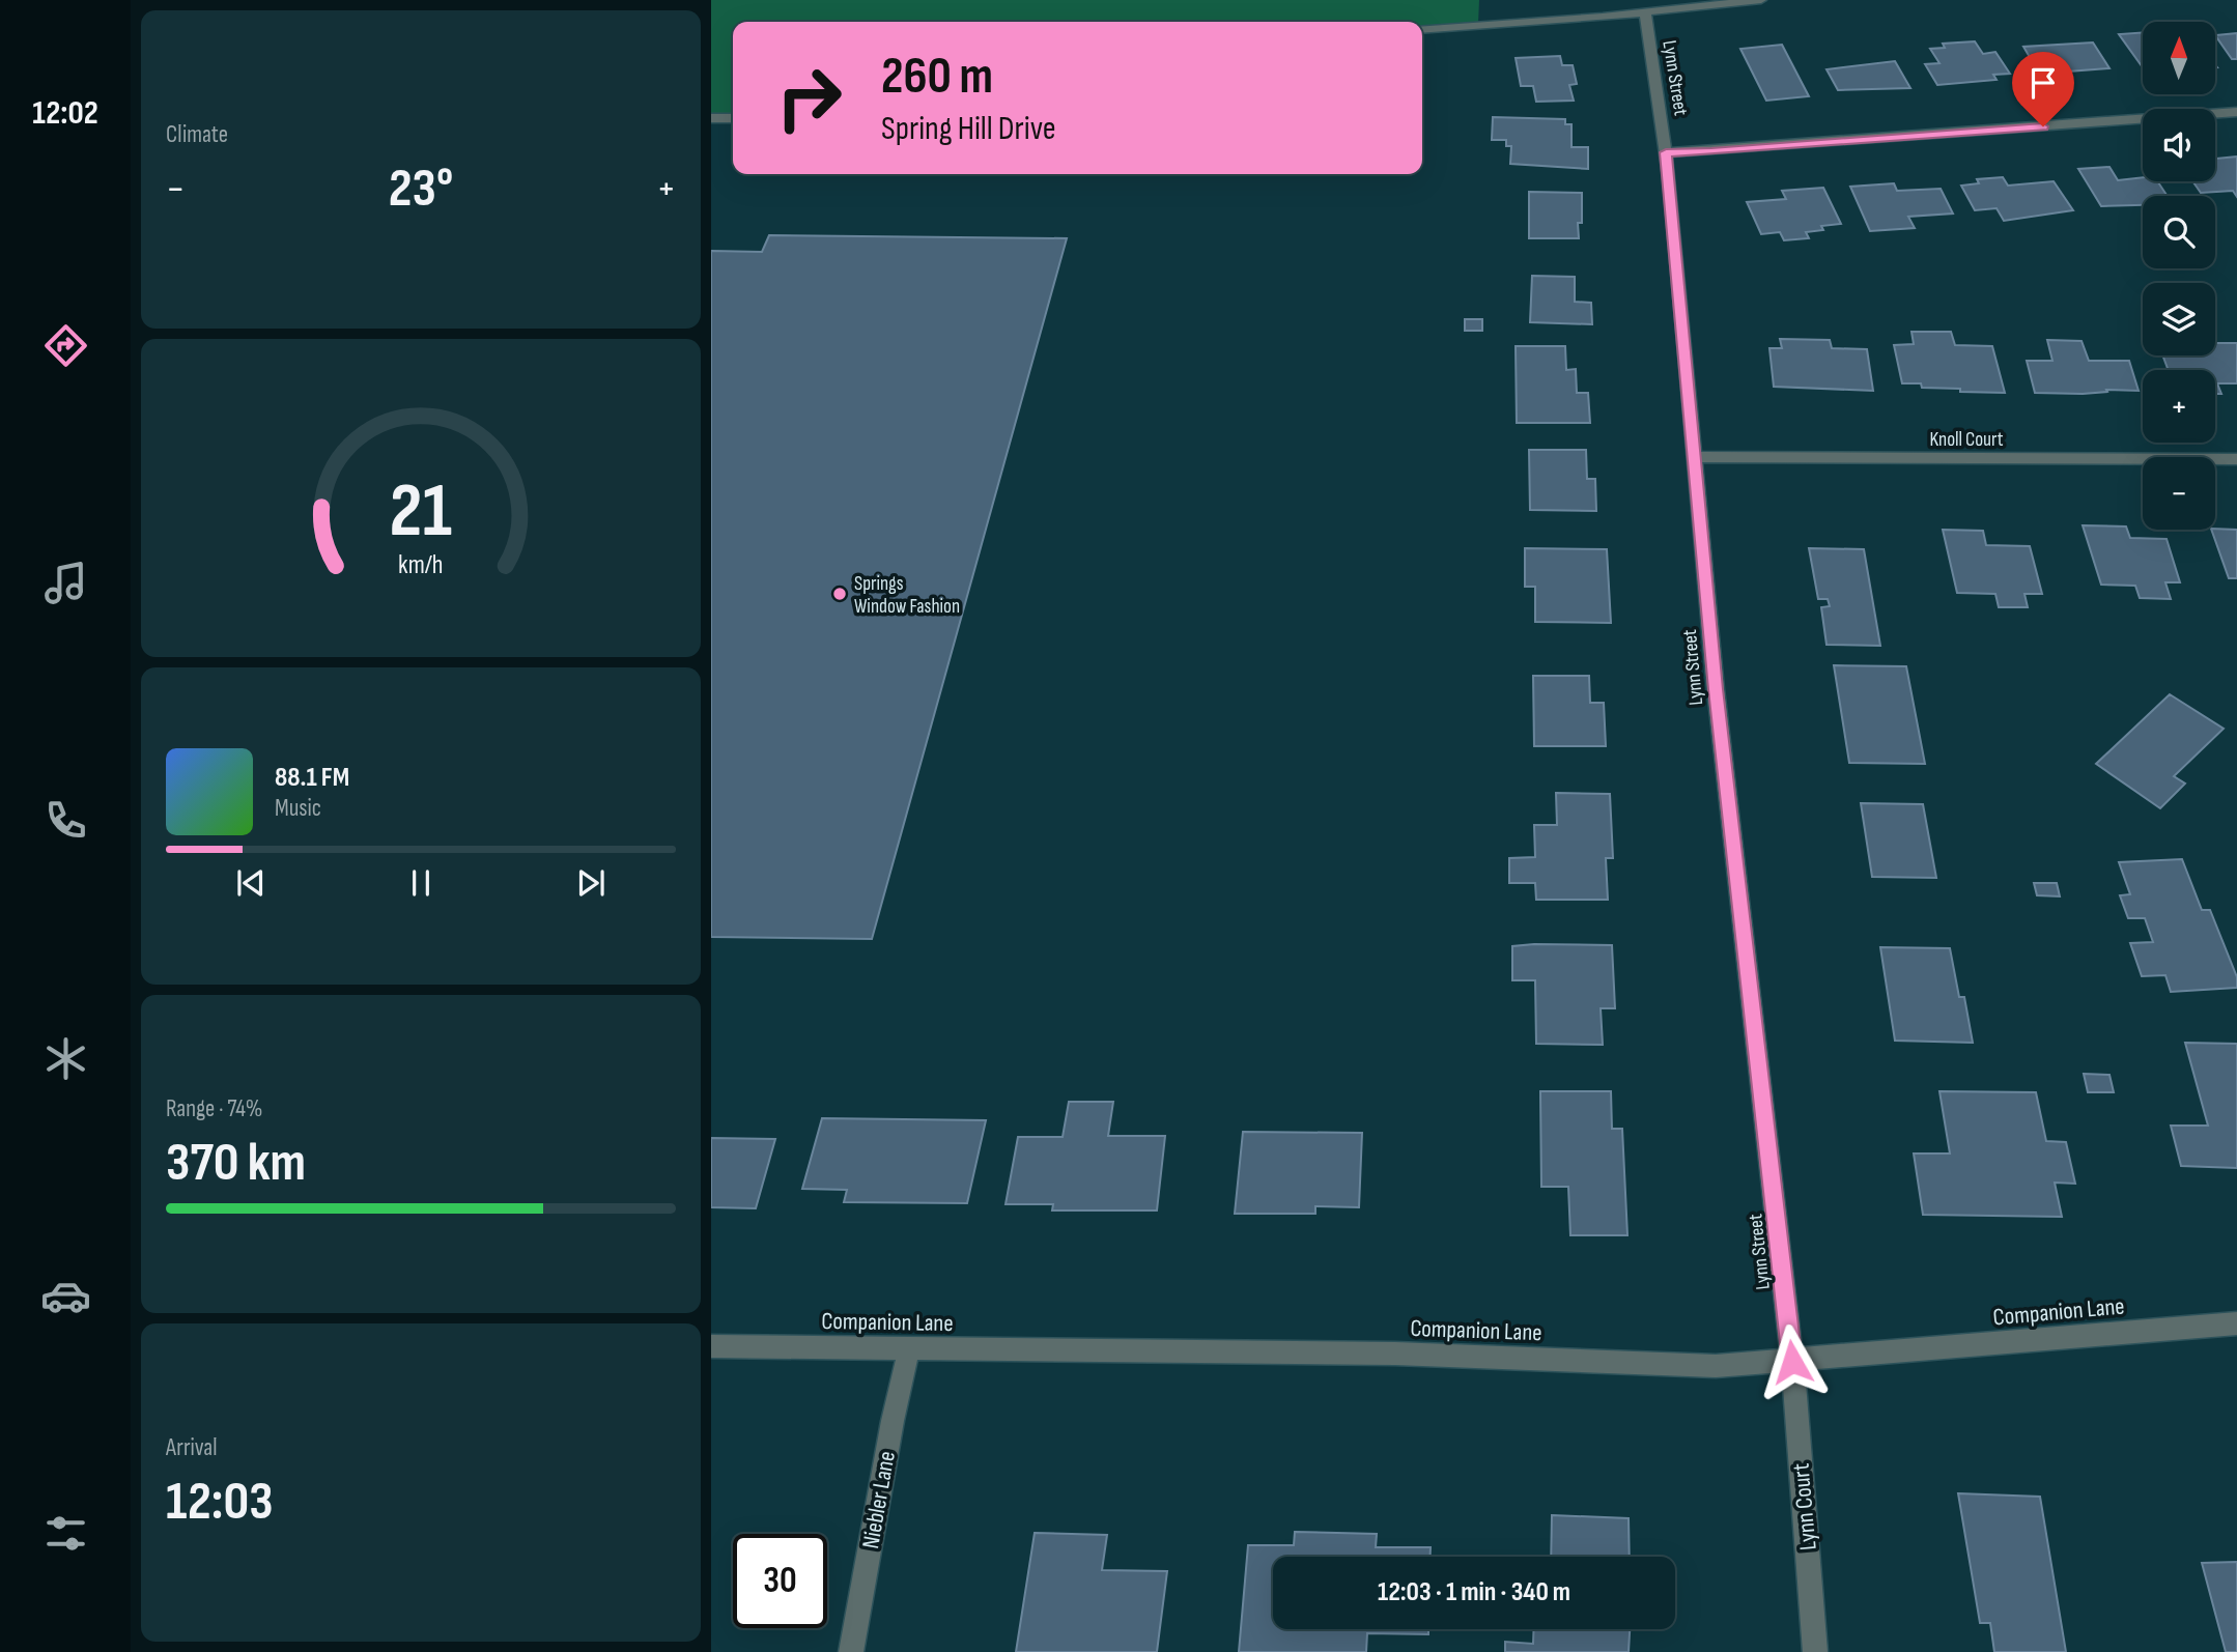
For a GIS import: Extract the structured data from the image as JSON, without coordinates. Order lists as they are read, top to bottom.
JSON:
{
  "streets": {
    "street": [
      "Lynn Street",
      "Knoll Court",
      "Companion Lane",
      "Niebler Lane",
      "Lynn Court"
    ]
  },
  "crossings": [
    ["Lynn Street", "Knoll Court"],
    ["Lynn Street", "Companion Lane"],
    ["Lynn Street", "Lynn Court"],
    ["Companion Lane", "Niebler Lane"],
    ["Companion Lane", "Lynn Court"]
  ],
  "places": ["Springs Window Fashion"],
  "north": "top",
  "page": {
    "tabs": "12:02",
    "tile": [
      "Climate",
      ["Range · 74%", "370 km"],
      ["Arrival", "12:03"]
    ],
    "map_buttons": ["+", "−"],
    "turn": ["260 m", "Spring Hill Drive"],
    "heat": ["−", "23°", "+"],
    "song": ["88.1 FM", "Music"],
    "limit": "30",
    "trip": "12:03 · 1 min · 340 m",
    "gauge": ["21", "km/h"]
  }
}
